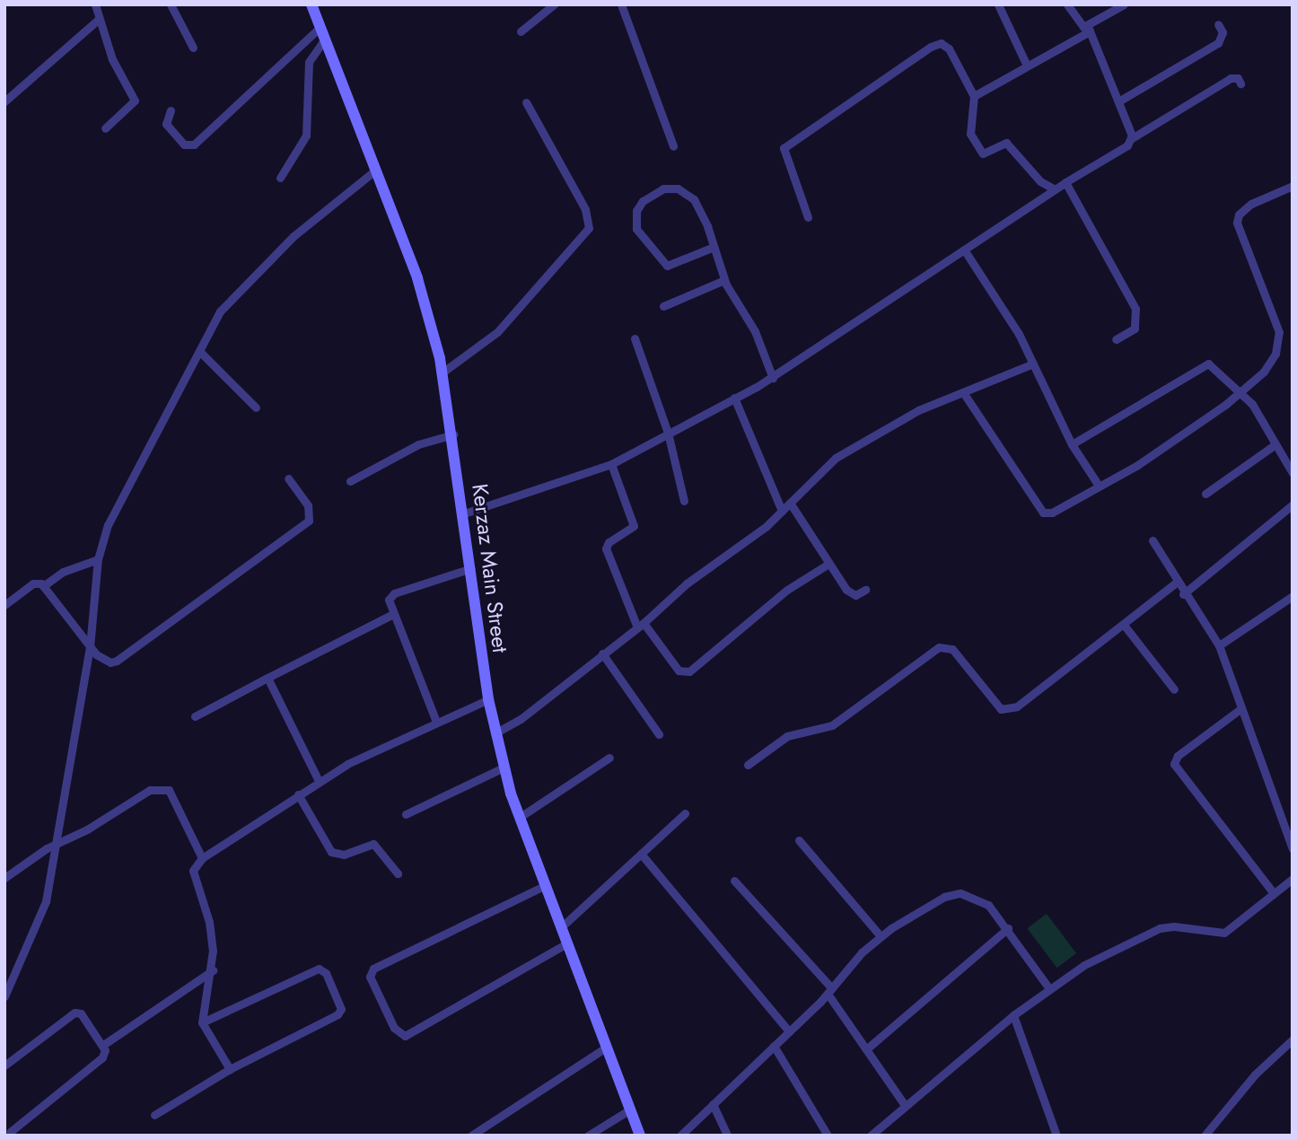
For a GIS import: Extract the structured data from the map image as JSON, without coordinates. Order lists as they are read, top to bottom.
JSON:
{
  "streets": {
    "street": ["Kerzaz Main Street"]
  }
}
